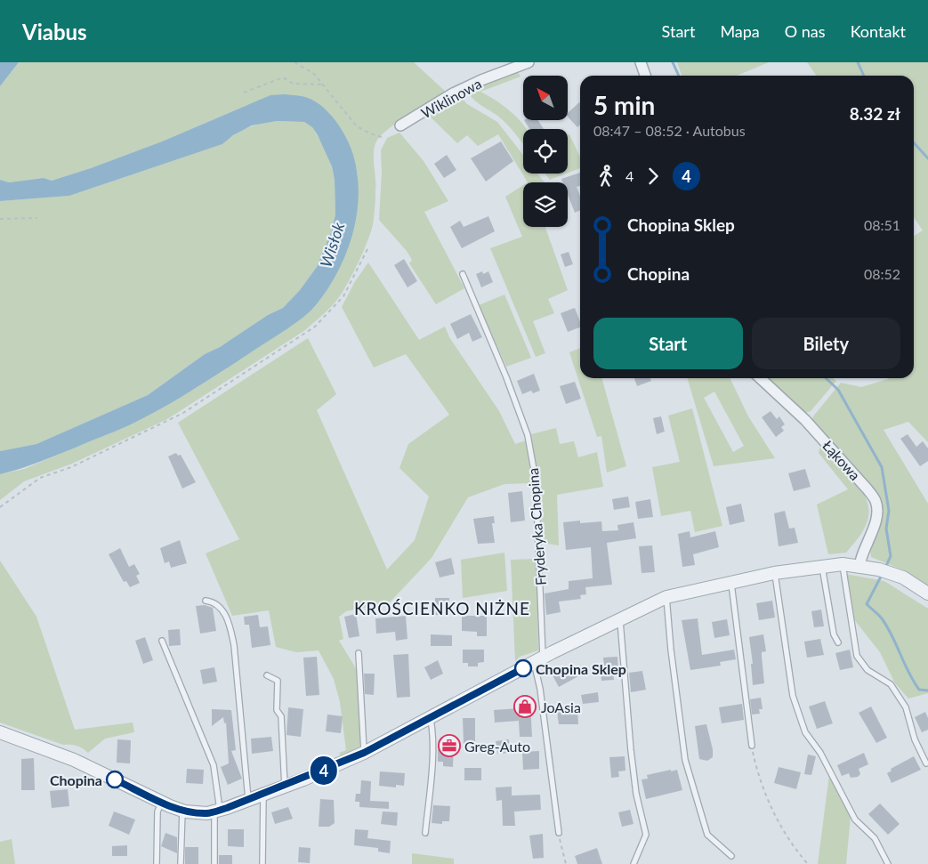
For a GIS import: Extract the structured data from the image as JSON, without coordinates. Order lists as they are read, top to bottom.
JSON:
{
  "streets": {
    "street": ["Wiklinowa", "Łąkowa"],
    "lane": ["Fryderyka Chopina"]
  },
  "districts": ["KROŚCIENKO NIŻNE"],
  "water": ["Wisłok"],
  "places": {
    "other": ["Chopina Sklep", "Chopina"],
    "shop": ["JoAsia"],
    "office": ["Greg-Auto"]
  },
  "lines": ["bus line 4"],
  "north": "top left",
  "page": {
    "header": "Viabus",
    "nav": [
      "Start",
      "Mapa",
      "O nas",
      "Kontakt"
    ],
    "on_map": "4",
    "heading": ["5 min", "08:47 – 08:52 · Autobus", "8.32 zł"],
    "legs": ["4", "4"],
    "list": [
      {
        "name": "Chopina Sklep",
        "value": "08:51"
      },
      {
        "name": "Chopina",
        "value": "08:52"
      }
    ],
    "buttons": ["Start", "Bilety"]
  }
}
